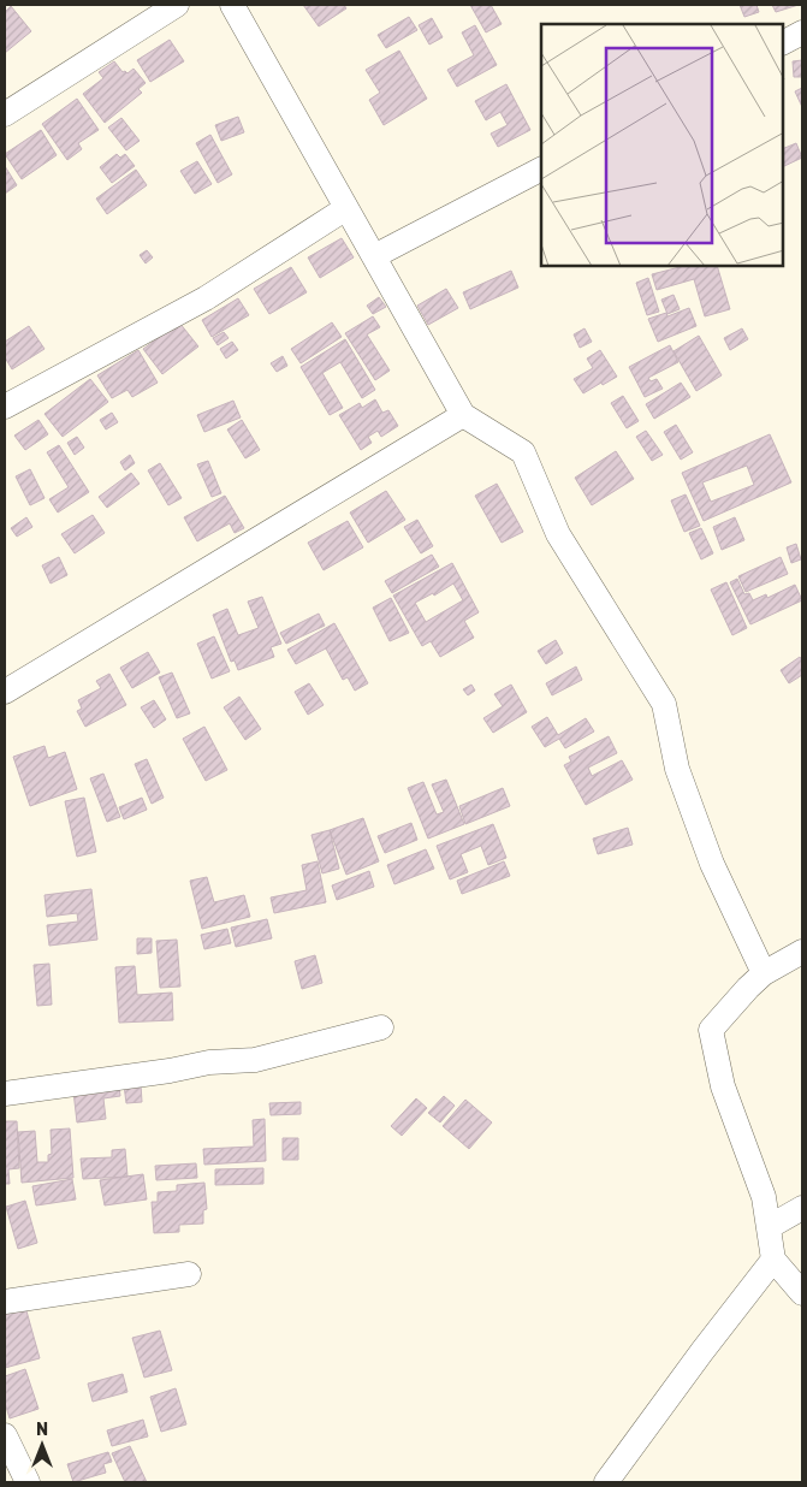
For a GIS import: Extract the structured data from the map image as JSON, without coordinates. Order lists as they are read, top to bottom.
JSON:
{
  "north": "top"
}
